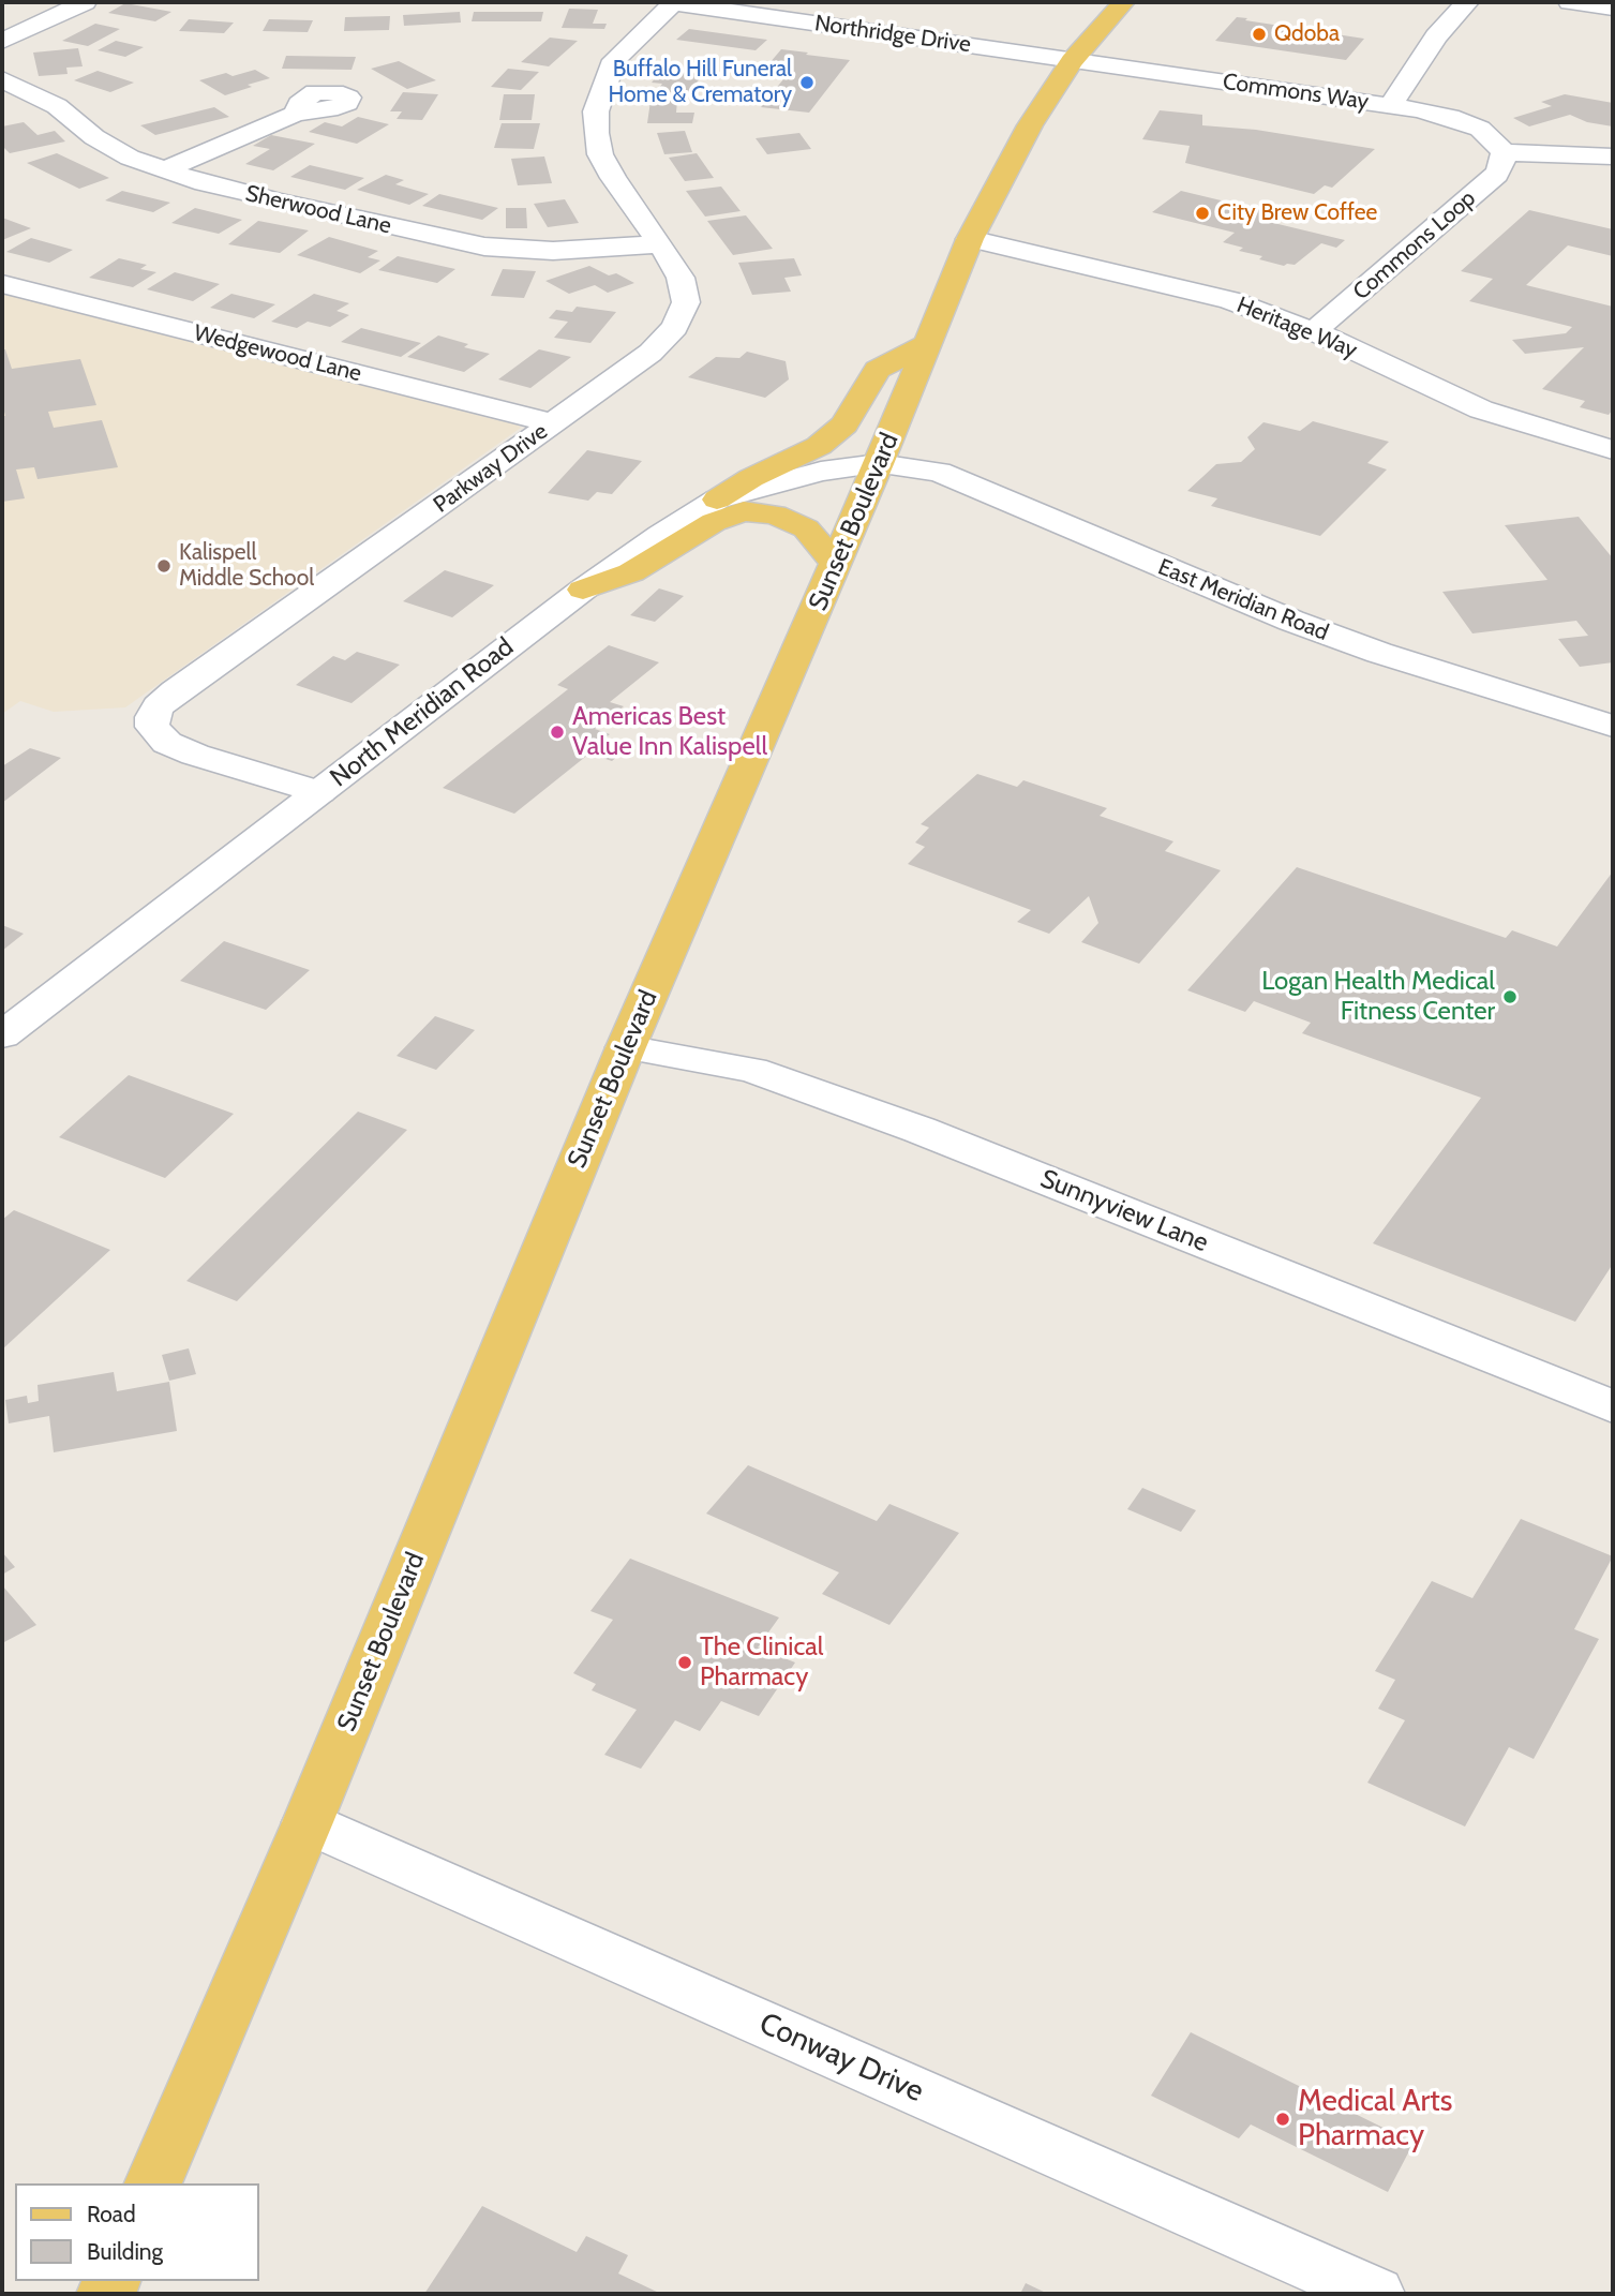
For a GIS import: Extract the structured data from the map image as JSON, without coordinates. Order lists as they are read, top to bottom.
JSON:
{
  "streets": {
    "main road": ["Sunset Boulevard"],
    "street": [
      "Northridge Drive",
      "Commons Way",
      "Sherwood Lane",
      "Commons Loop",
      "Heritage Way",
      "Wedgewood Lane",
      "Parkway Drive",
      "East Meridian Road",
      "North Meridian Road",
      "Sunnyview Lane",
      "Conway Drive"
    ]
  },
  "crossings": [
    ["Northridge Drive", "Commons Way"],
    ["Northridge Drive", "Parkway Drive"],
    ["Northridge Drive", "Sunset Boulevard"],
    ["Commons Way", "Sunset Boulevard"],
    ["Sherwood Lane", "Parkway Drive"],
    ["Commons Loop", "Heritage Way"],
    ["Heritage Way", "Sunset Boulevard"],
    ["Wedgewood Lane", "Parkway Drive"],
    ["Parkway Drive", "North Meridian Road"],
    ["Sunset Boulevard", "East Meridian Road"],
    ["Sunset Boulevard", "North Meridian Road"],
    ["Sunset Boulevard", "Sunnyview Lane"],
    ["Sunset Boulevard", "Conway Drive"],
    ["East Meridian Road", "North Meridian Road"]
  ],
  "places": [
    "Qdoba",
    "Buffalo Hill Funeral Home & Crematory",
    "City Brew Coffee",
    "Kalispell Middle School",
    "Americas Best Value Inn Kalispell",
    "Logan Health Medical Fitness Center",
    "The Clinical Pharmacy",
    "Medical Arts Pharmacy"
  ],
  "legend": ["Road", "Building"]
}
